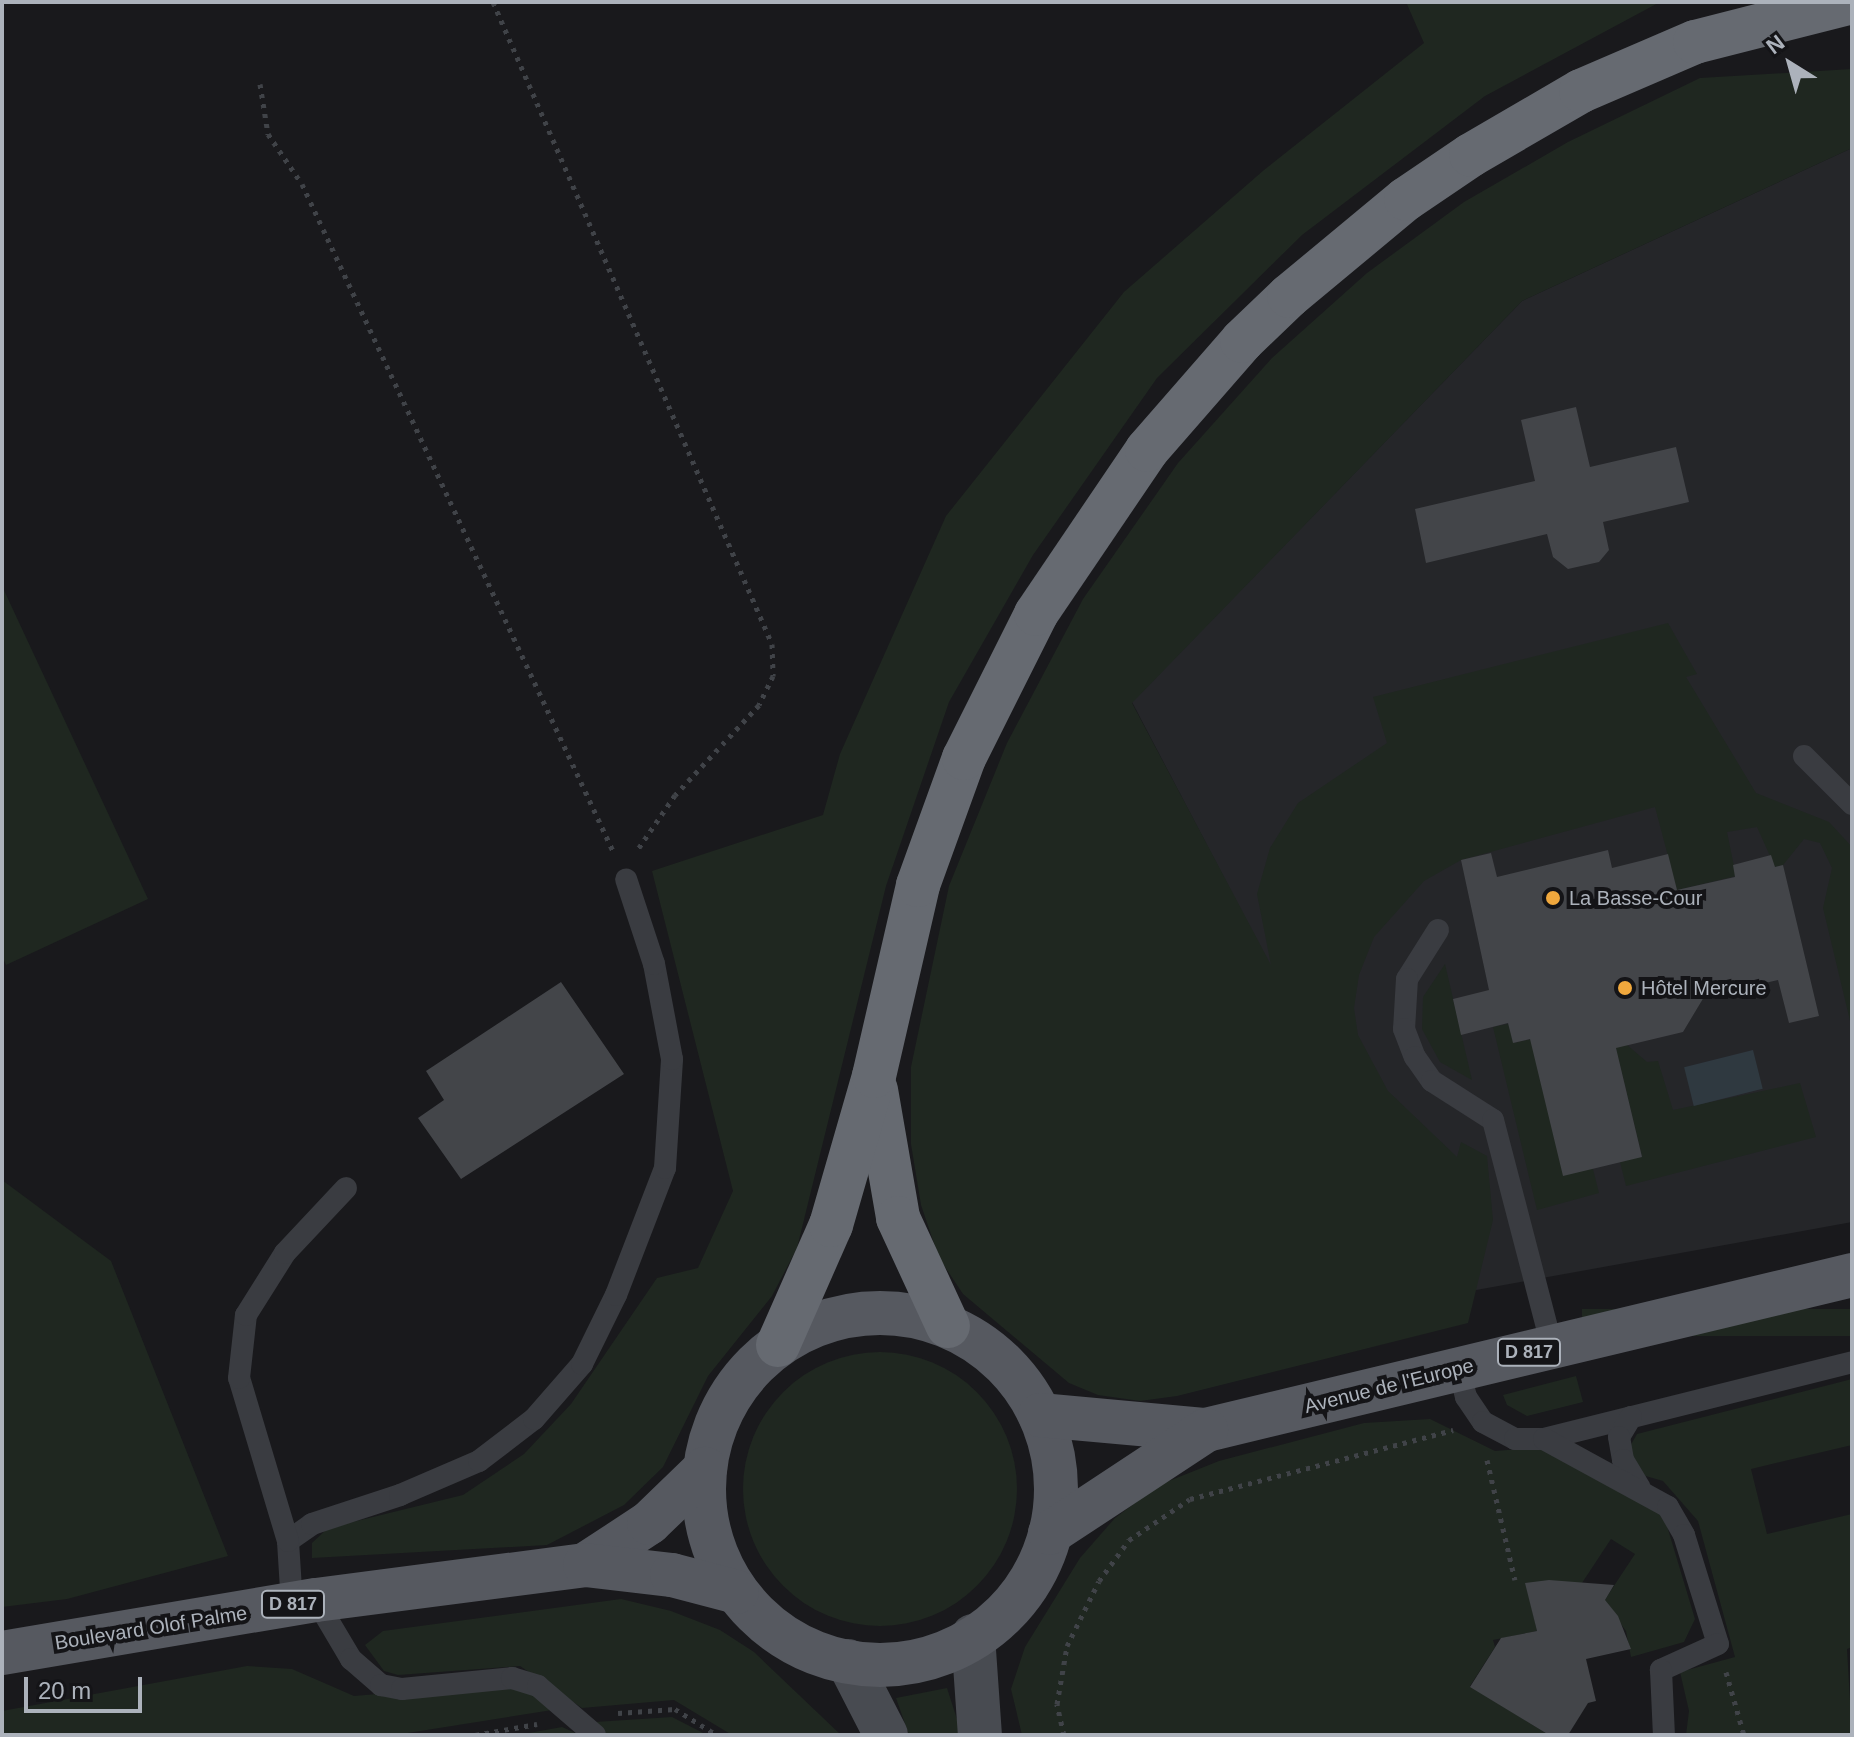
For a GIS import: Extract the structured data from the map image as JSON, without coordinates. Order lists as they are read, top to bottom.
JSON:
{
  "streets": {
    "main road": ["D 817", "Avenue de l'Europe", "Boulevard Olof Palme"]
  },
  "places": ["La Basse-Cour", "Hôtel Mercure"],
  "scale_bar": "20 m",
  "north": "top left"
}
